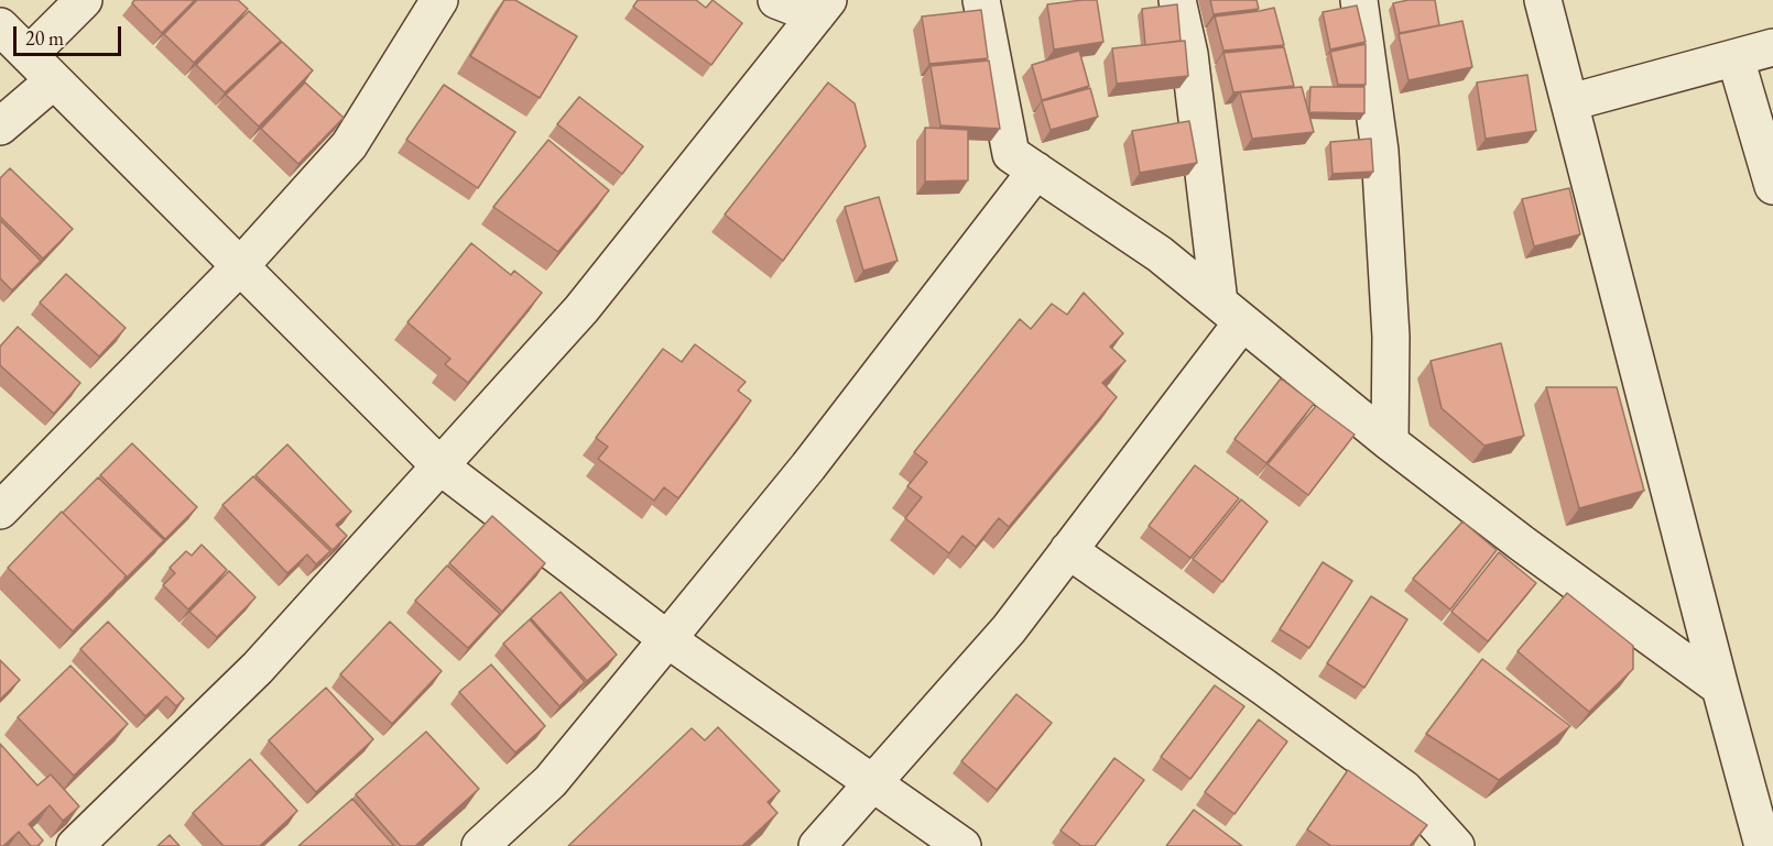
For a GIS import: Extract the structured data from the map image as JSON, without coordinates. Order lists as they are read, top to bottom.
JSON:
{
  "scale_bar": "20 m"
}
